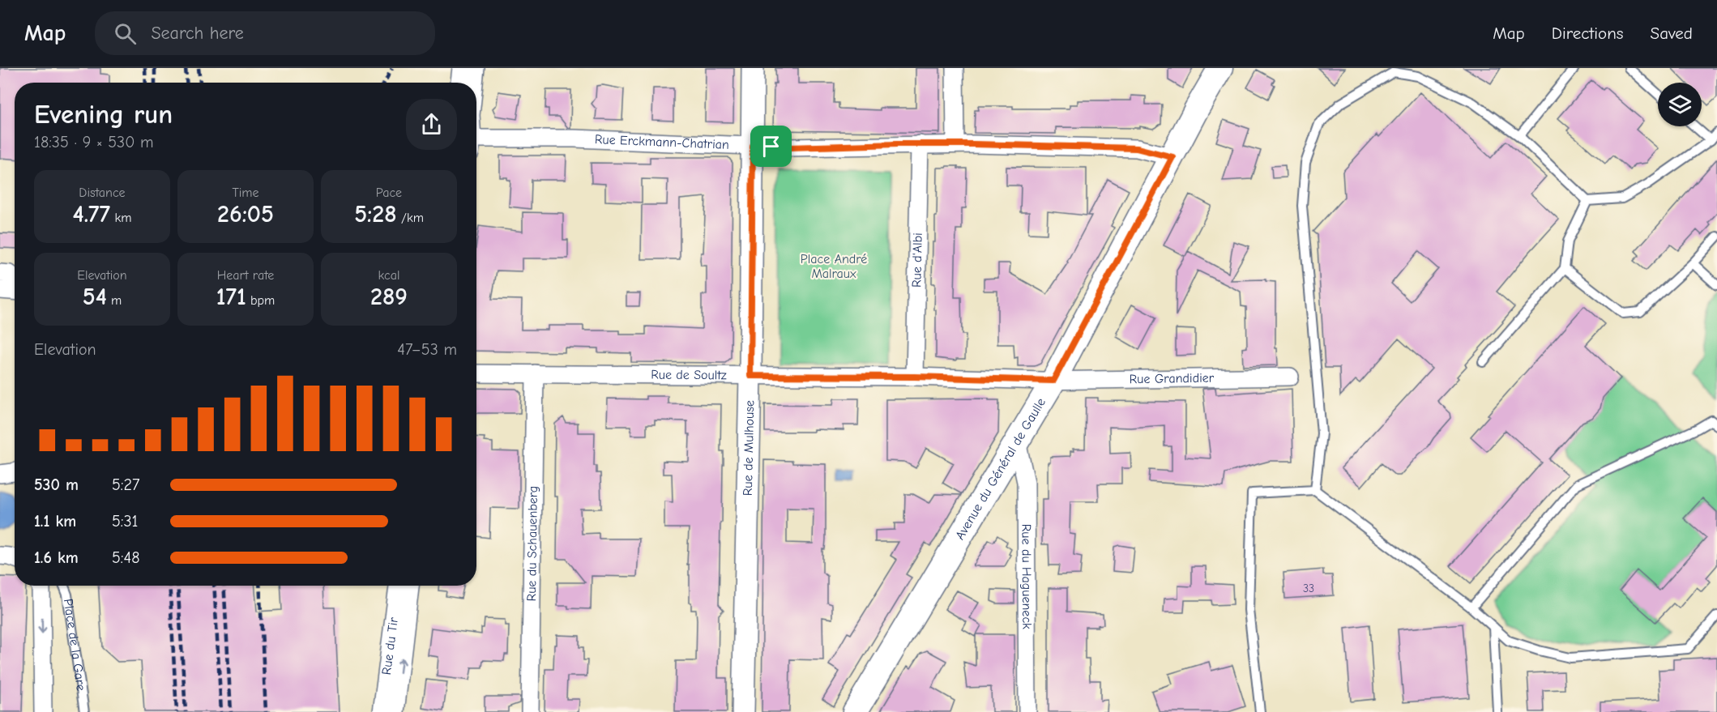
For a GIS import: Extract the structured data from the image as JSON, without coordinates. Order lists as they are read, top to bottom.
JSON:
{
  "streets": {
    "main road": ["Avenue du Général de Gaulle"],
    "street": [
      "Rue Erckmann-Chatrian",
      "Rue d'Albi",
      "Rue de Soultz",
      "Rue Grandidier",
      "Rue de Mulhouse",
      "Rue du Schauenberg",
      "Rue du Hagueneck",
      "Place de la Gare",
      "Rue du Tir"
    ]
  },
  "crossings": [
    ["Rue Erckmann-Chatrian", "Rue d'Albi"],
    ["Rue Erckmann-Chatrian", "Rue de Mulhouse"],
    ["Rue Erckmann-Chatrian", "Avenue du Général de Gaulle"],
    ["Rue d'Albi", "Rue de Soultz"],
    ["Rue de Soultz", "Rue Grandidier"],
    ["Rue de Soultz", "Rue de Mulhouse"],
    ["Rue de Soultz", "Avenue du Général de Gaulle"],
    ["Rue de Soultz", "Rue du Schauenberg"],
    ["Rue Grandidier", "Avenue du Général de Gaulle"],
    ["Avenue du Général de Gaulle", "Rue du Hagueneck"]
  ],
  "one_way": ["Place de la Gare"],
  "parks": ["Place André Malraux"],
  "house_numbers": ["33"],
  "page": {
    "header": "Map",
    "search": "Search here",
    "nav": ["Map", "Directions", "Saved"],
    "heading": ["Evening run", "18:35 · 9 × 530 m"],
    "stats": [
      ["Distance", "4.77 km"],
      ["Time", "26:05"],
      ["Pace", "5:28 /km"],
      ["Elevation", "54 m"],
      ["Heart rate", "171 bpm"],
      ["kcal", "289"]
    ],
    "chart": ["Elevation", "47–53 m"],
    "list": [
      {
        "name": "530 m",
        "note": "5:27"
      },
      {
        "name": "1.1 km",
        "note": "5:31"
      },
      {
        "name": "1.6 km",
        "note": "5:48"
      }
    ]
  }
}
